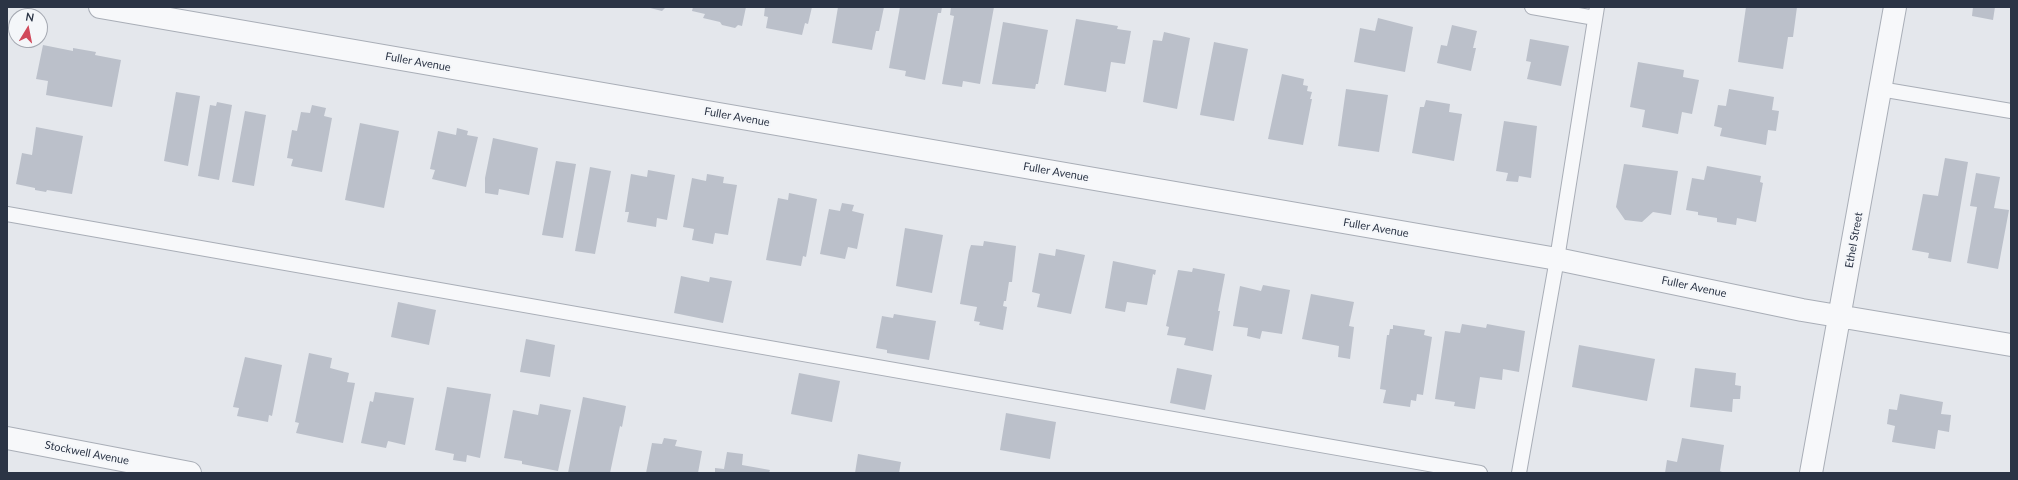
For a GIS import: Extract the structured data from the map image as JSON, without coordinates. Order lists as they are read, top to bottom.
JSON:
{
  "streets": {
    "street": ["Fuller Avenue", "Ethel Street", "Stockwell Avenue"]
  },
  "crossings": [
    ["Fuller Avenue", "Ethel Street"]
  ],
  "north": "top"
}
